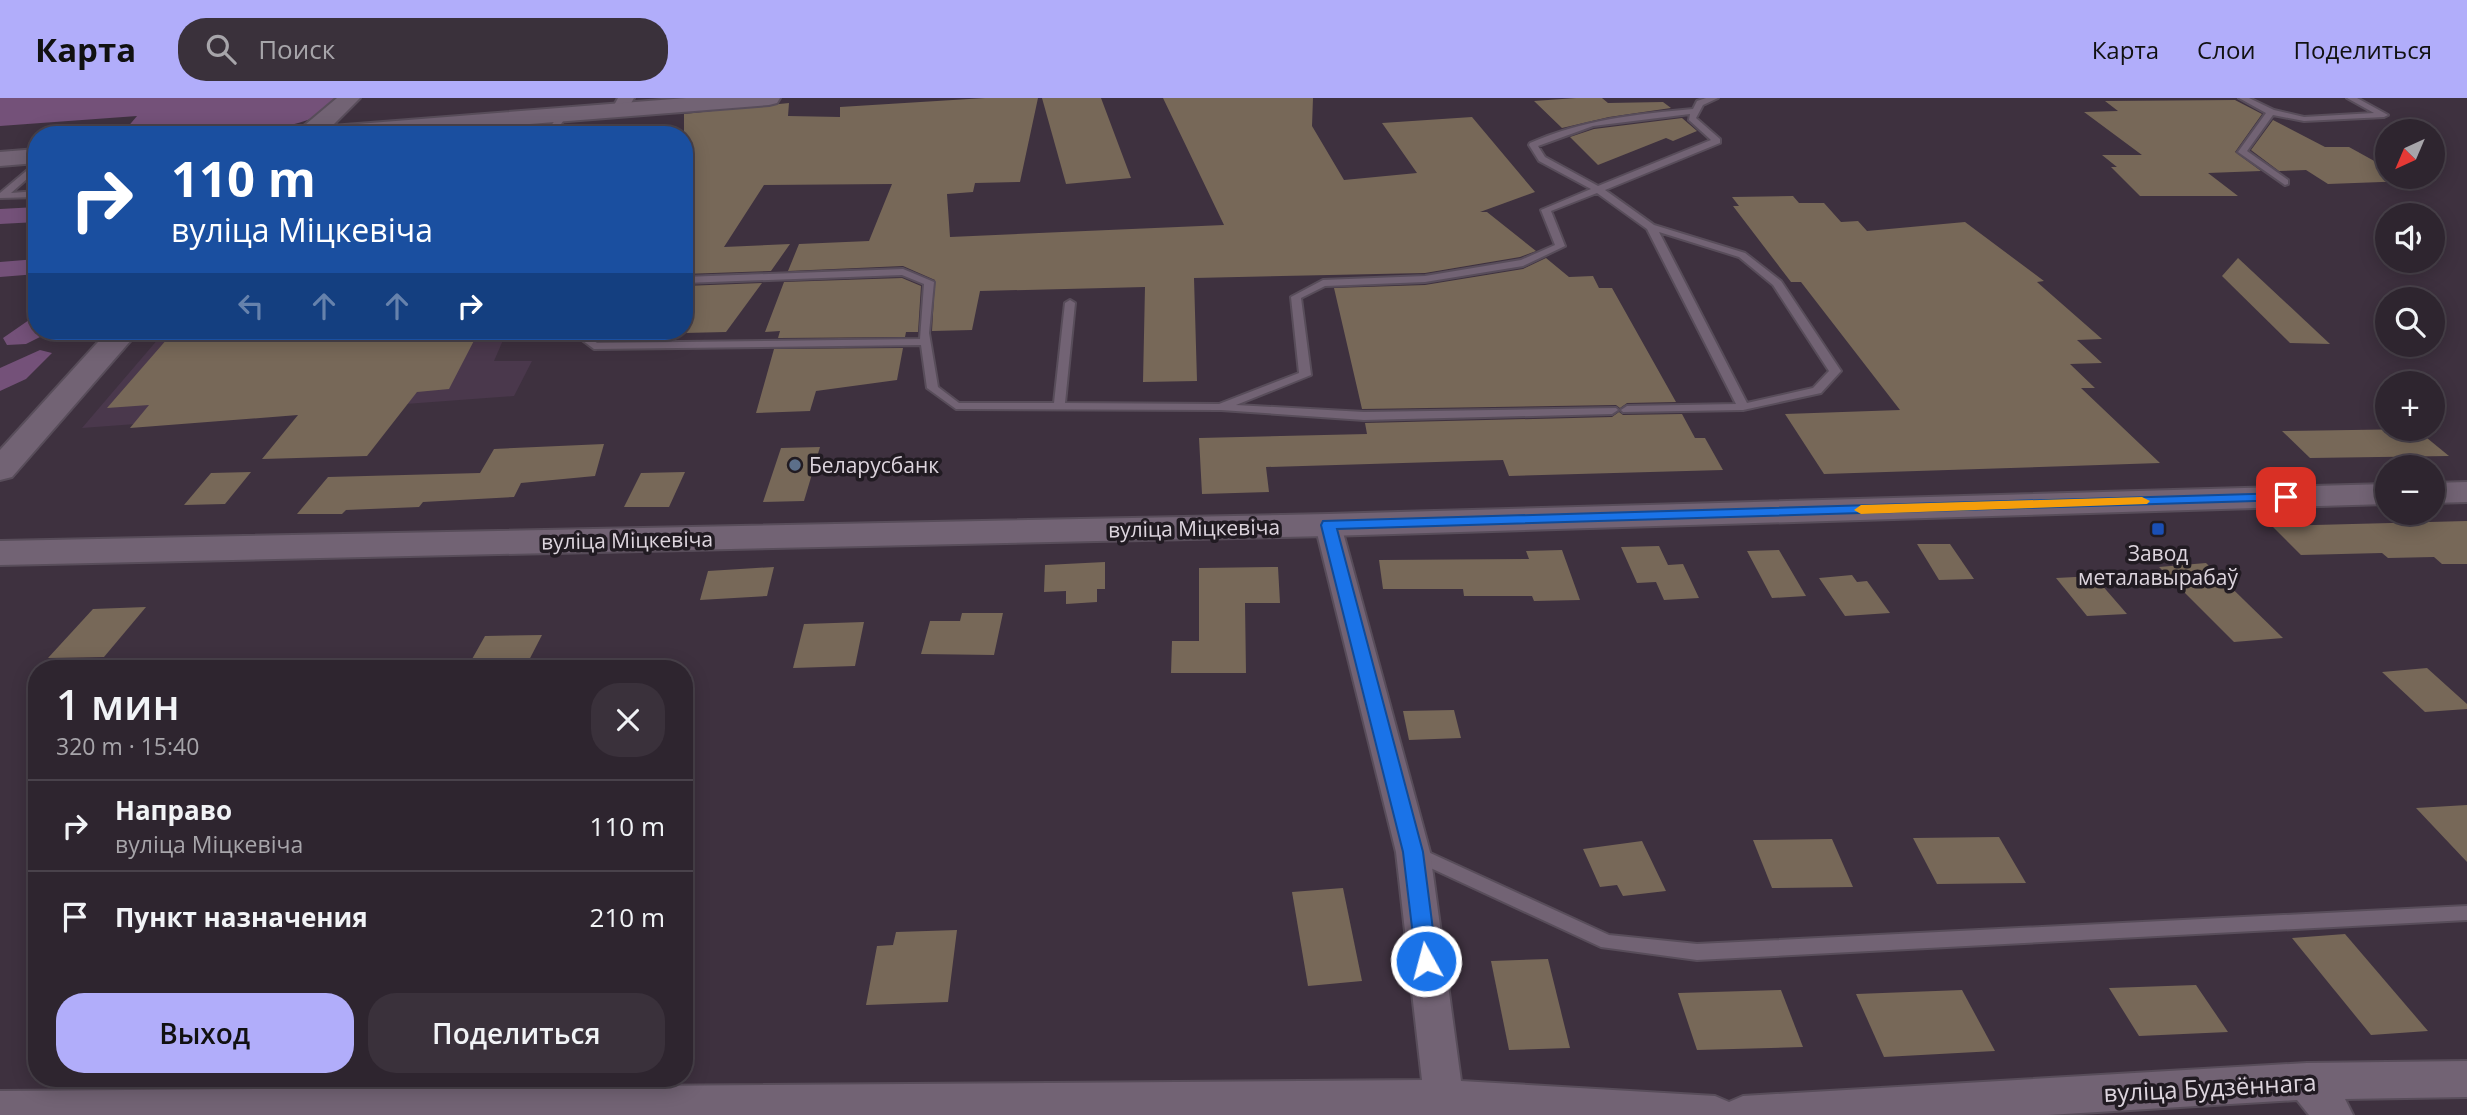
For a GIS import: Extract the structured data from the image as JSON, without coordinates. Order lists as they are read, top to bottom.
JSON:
{
  "streets": {
    "street": ["вуліца Міцкевіча", "вуліца Будзённага"]
  },
  "places": {
    "other": ["Беларусбанк"],
    "transit": ["Завод металавырабаў"]
  },
  "north": "bottom left",
  "page": {
    "header": "Карта",
    "search": "Поиск",
    "nav": ["Карта", "Слои", "Поделиться"],
    "map_buttons": ["+", "−"],
    "turn": ["110 m", "вуліца Міцкевіча"],
    "heading": ["1 мин", "320 m · 15:40"],
    "list": [
      {
        "name": "Направо",
        "note": "вуліца Міцкевіча",
        "value": "110 m"
      },
      {
        "name": "Пункт назначения",
        "value": "210 m"
      }
    ],
    "buttons": ["Выход", "Поделиться"]
  }
}
